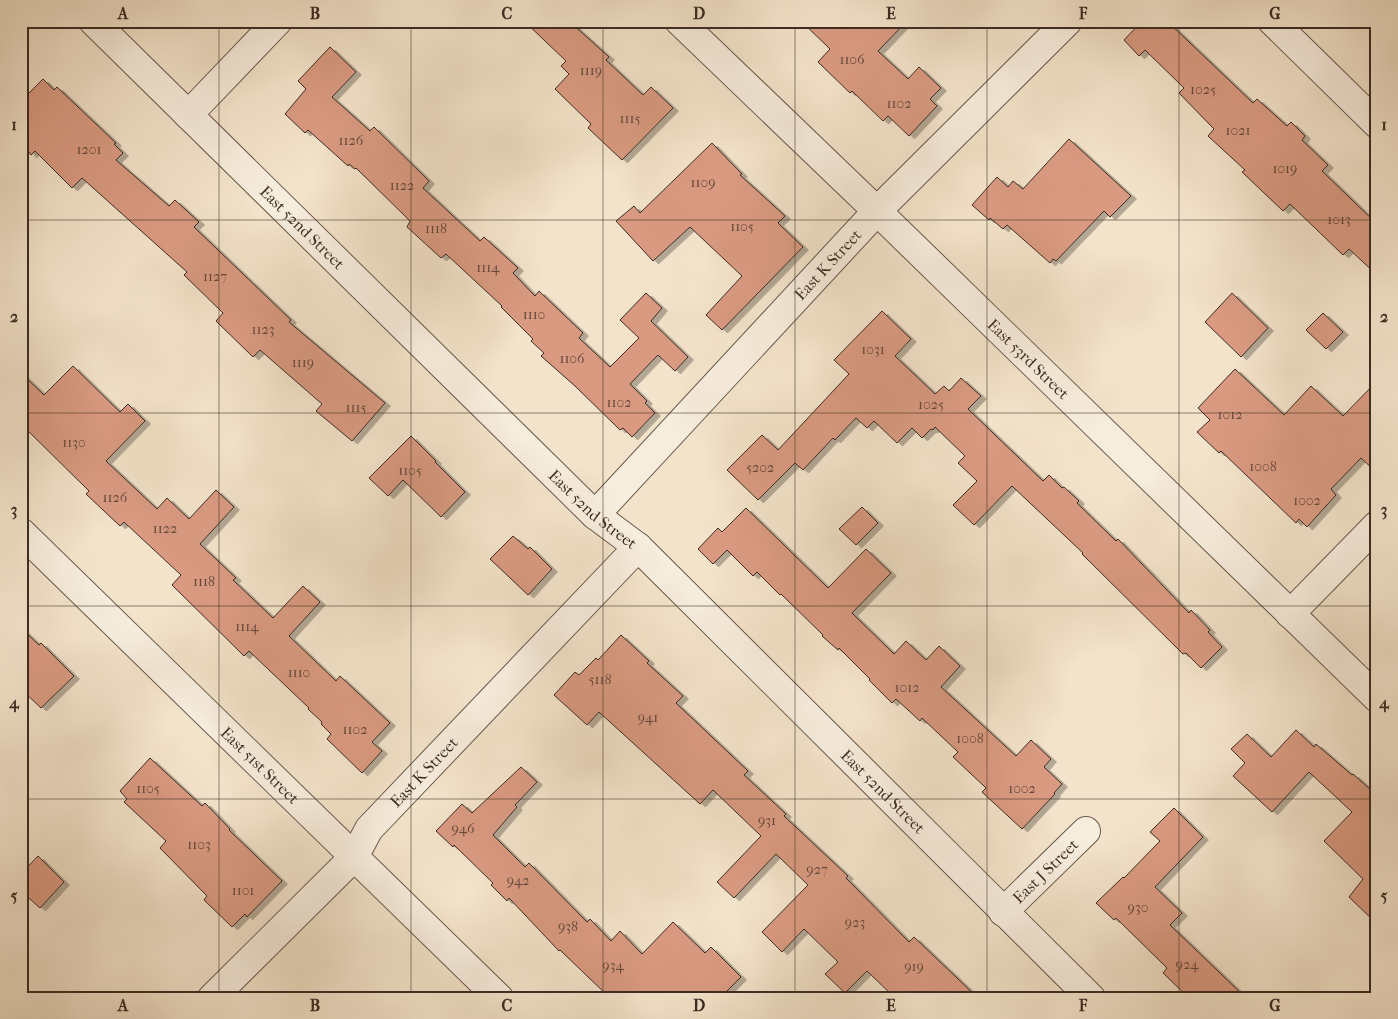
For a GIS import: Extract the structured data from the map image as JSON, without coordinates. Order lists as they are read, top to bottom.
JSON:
{
  "streets": {
    "street": [
      "East 52nd Street",
      "East K Street",
      "East 53rd Street",
      "East 51st Street",
      "East J Street"
    ]
  },
  "crossings": [
    ["East 52nd Street", "East K Street"],
    ["East 52nd Street", "East J Street"],
    ["East K Street", "East 53rd Street"],
    ["East K Street", "East 51st Street"]
  ],
  "house_numbers": [
    "1106",
    "1119",
    "1025",
    "1102",
    "1115",
    "1021",
    "1126",
    "1201",
    "1019",
    "1109",
    "1122",
    "1013",
    "1105",
    "1118",
    "1114",
    "1127",
    "1110",
    "1123",
    "1031",
    "1106",
    "1119",
    "1102",
    "1025",
    "1115",
    "1012",
    "1130",
    "1008",
    "5202",
    "1105",
    "1126",
    "1002",
    "1122",
    "1118",
    "1114",
    "1110",
    "5118",
    "1012",
    "941",
    "1102",
    "1008",
    "1105",
    "1002",
    "931",
    "946",
    "1103",
    "927",
    "942",
    "1101",
    "930",
    "923",
    "938",
    "924",
    "934",
    "919"
  ],
  "grid": {
    "columns": [
      "A",
      "B",
      "C",
      "D",
      "E",
      "F",
      "G"
    ],
    "rows": [
      "1",
      "2",
      "3",
      "4",
      "5"
    ]
  }
}
